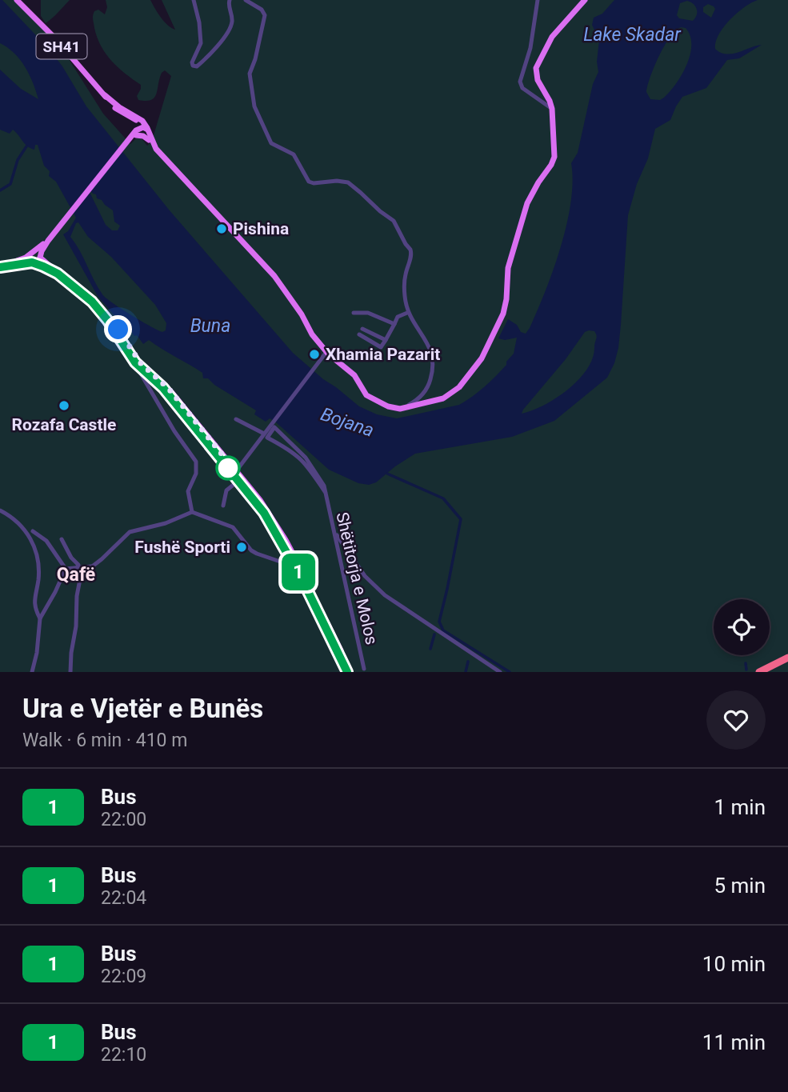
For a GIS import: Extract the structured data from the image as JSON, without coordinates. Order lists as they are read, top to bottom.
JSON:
{
  "streets": {
    "main road": ["SH41"],
    "street": ["Shëtitorja e Molos"]
  },
  "districts": ["Qafë"],
  "water": ["Lake Skadar", "Buna", "Bojana"],
  "places": [
    "Pishina",
    "Xhamia Pazarit",
    "Rozafa Castle",
    "Fushë Sporti"
  ],
  "lines": ["bus line 1"],
  "page": {
    "on_map": "1",
    "heading": ["Ura e Vjetër e Bunës", "Walk · 6 min · 410 m"],
    "list": [
      {
        "mark": "1",
        "name": "Bus",
        "note": "22:00",
        "value": "1 min"
      },
      {
        "mark": "1",
        "name": "Bus",
        "note": "22:04",
        "value": "5 min"
      },
      {
        "mark": "1",
        "name": "Bus",
        "note": "22:09",
        "value": "10 min"
      },
      {
        "mark": "1",
        "name": "Bus",
        "note": "22:10",
        "value": "11 min"
      }
    ]
  }
}
